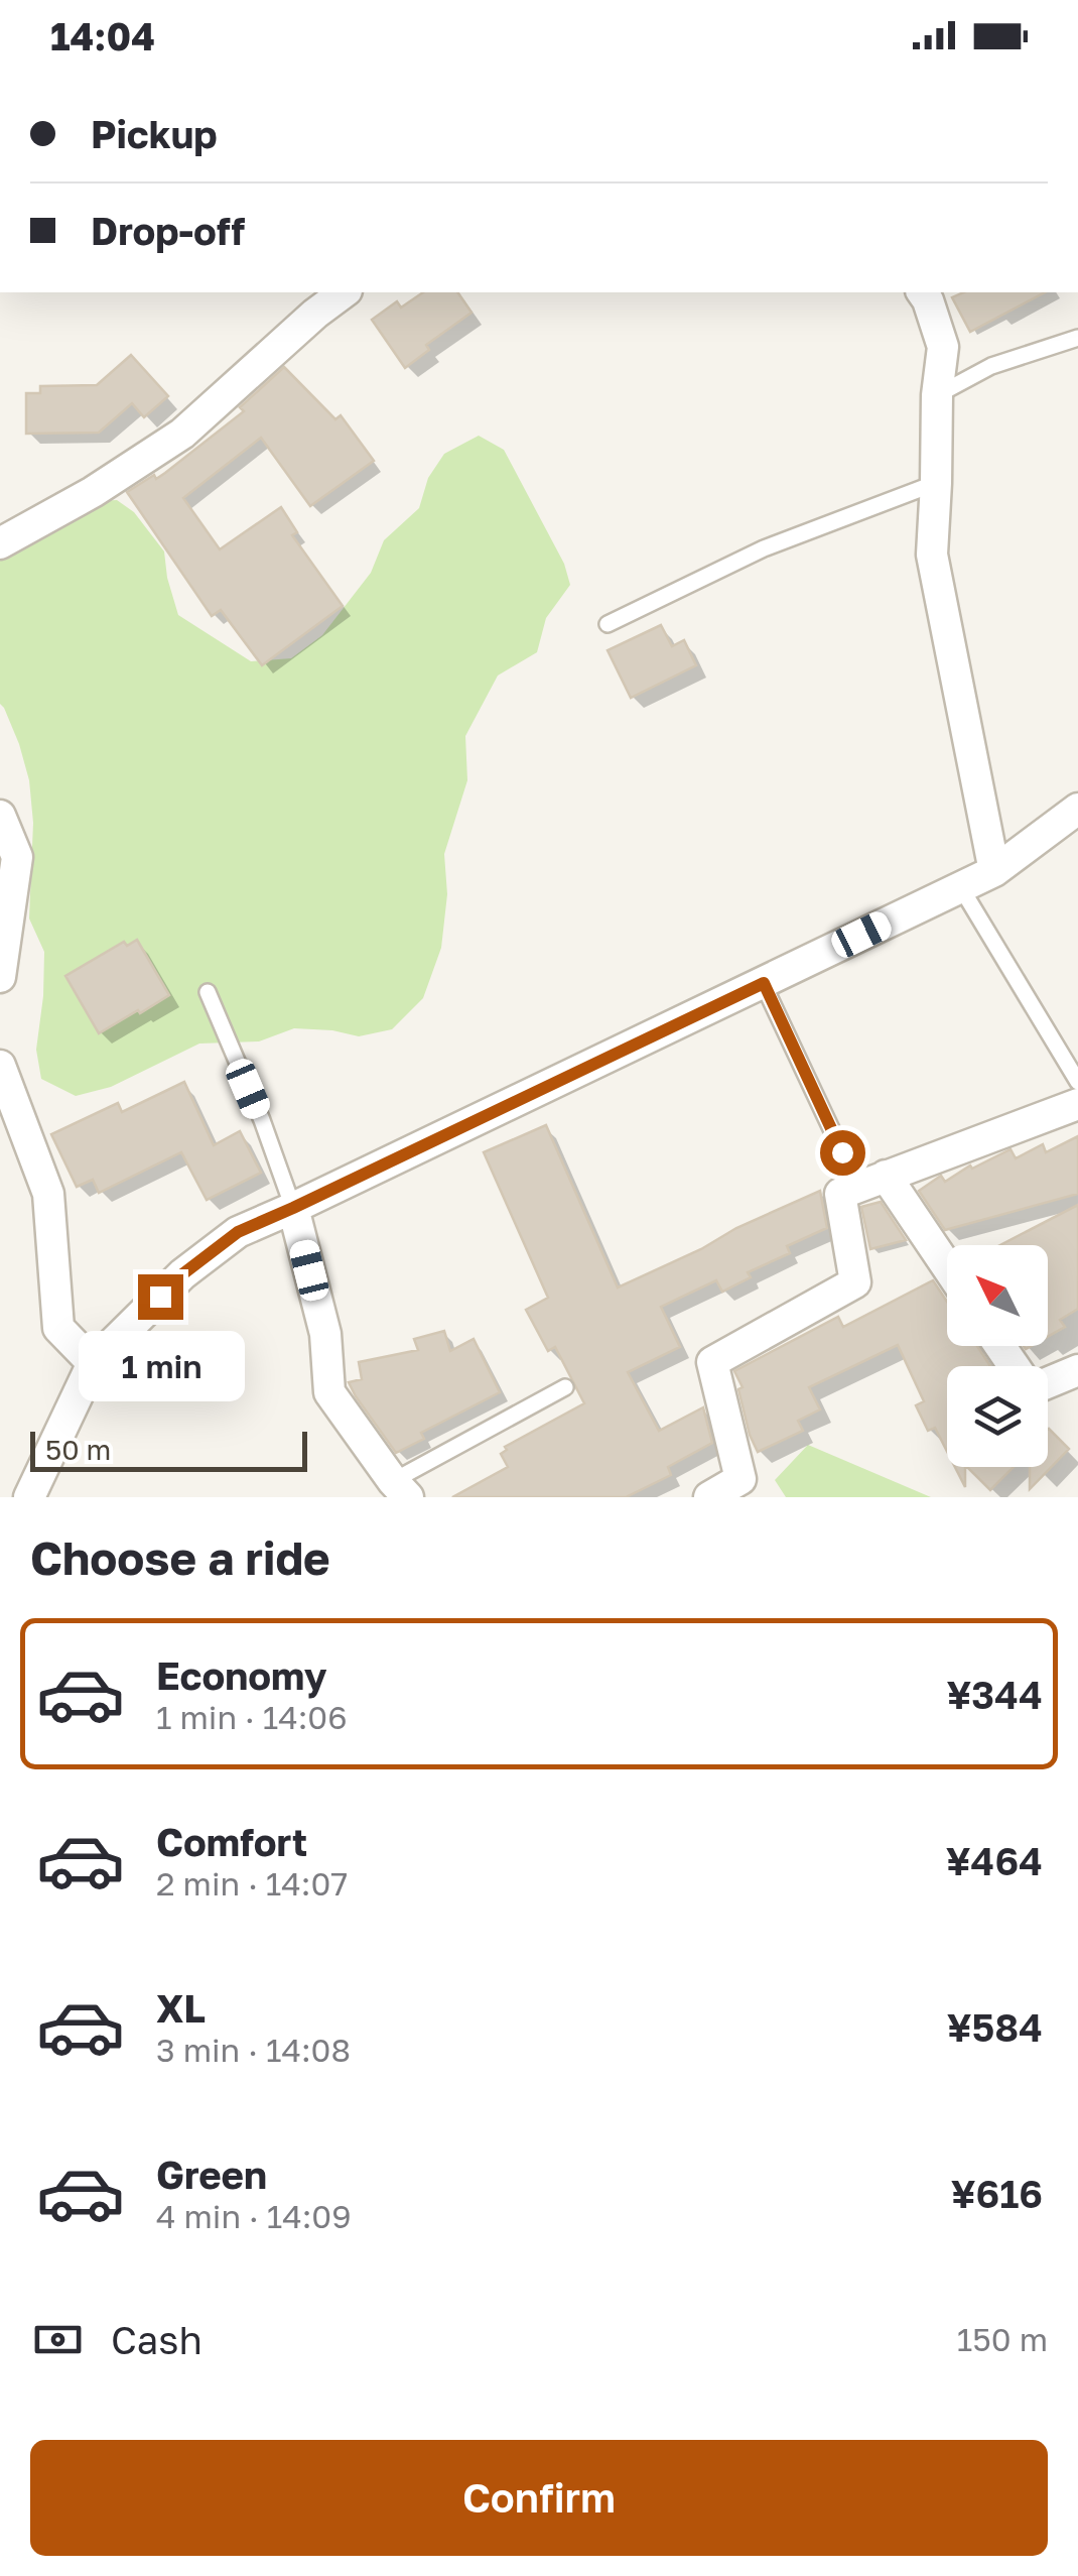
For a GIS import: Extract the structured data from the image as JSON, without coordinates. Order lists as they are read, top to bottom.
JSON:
{
  "scale_bar": "50 m",
  "north": "top left",
  "page": {
    "status": "14:04",
    "banner": ["Pickup", "Drop-off"],
    "bubble": "1 min",
    "scale": "50 m",
    "heading": "Choose a ride",
    "list": [
      {
        "name": "Economy",
        "note": "1 min · 14:06",
        "value": "¥344"
      },
      {
        "name": "Comfort",
        "note": "2 min · 14:07",
        "value": "¥464"
      },
      {
        "name": "XL",
        "note": "3 min · 14:08",
        "value": "¥584"
      },
      {
        "name": "Green",
        "note": "4 min · 14:09",
        "value": "¥616"
      }
    ],
    "pay": ["Cash", "150 m"],
    "buttons": "Confirm"
  }
}
